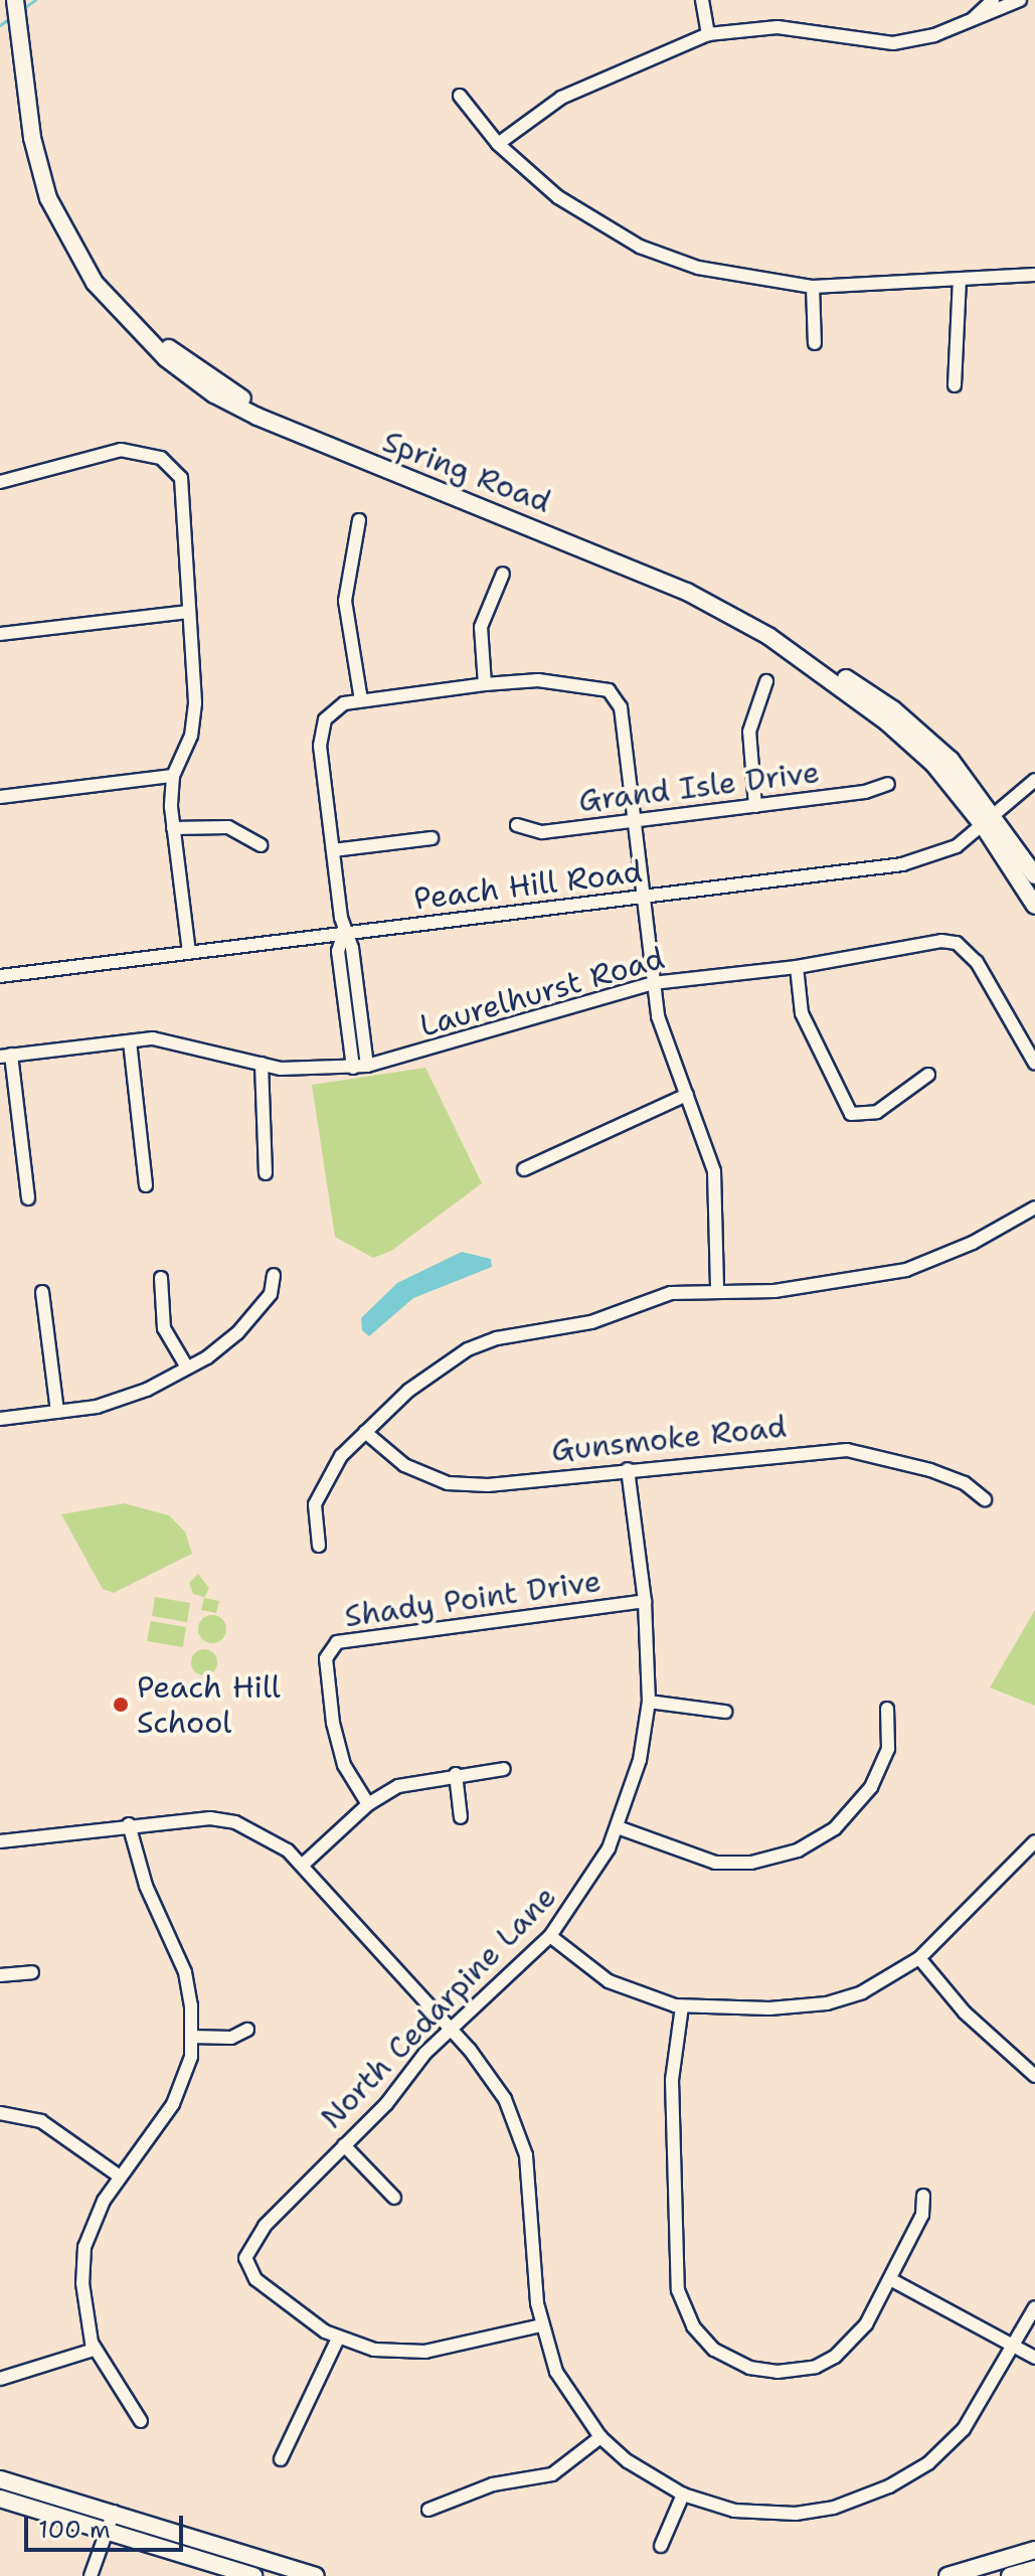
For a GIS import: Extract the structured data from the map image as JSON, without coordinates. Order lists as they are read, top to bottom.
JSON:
{
  "streets": {
    "main road": ["Spring Road"],
    "street": [
      "Grand Isle Drive",
      "Peach Hill Road",
      "Laurelhurst Road",
      "Gunsmoke Road",
      "Shady Point Drive",
      "North Cedarpine Lane"
    ]
  },
  "crossings": [
    ["Spring Road", "Peach Hill Road"],
    ["Gunsmoke Road", "North Cedarpine Lane"],
    ["Shady Point Drive", "North Cedarpine Lane"]
  ],
  "places": ["Peach Hill School"],
  "scale_bar": "100 m"
}
